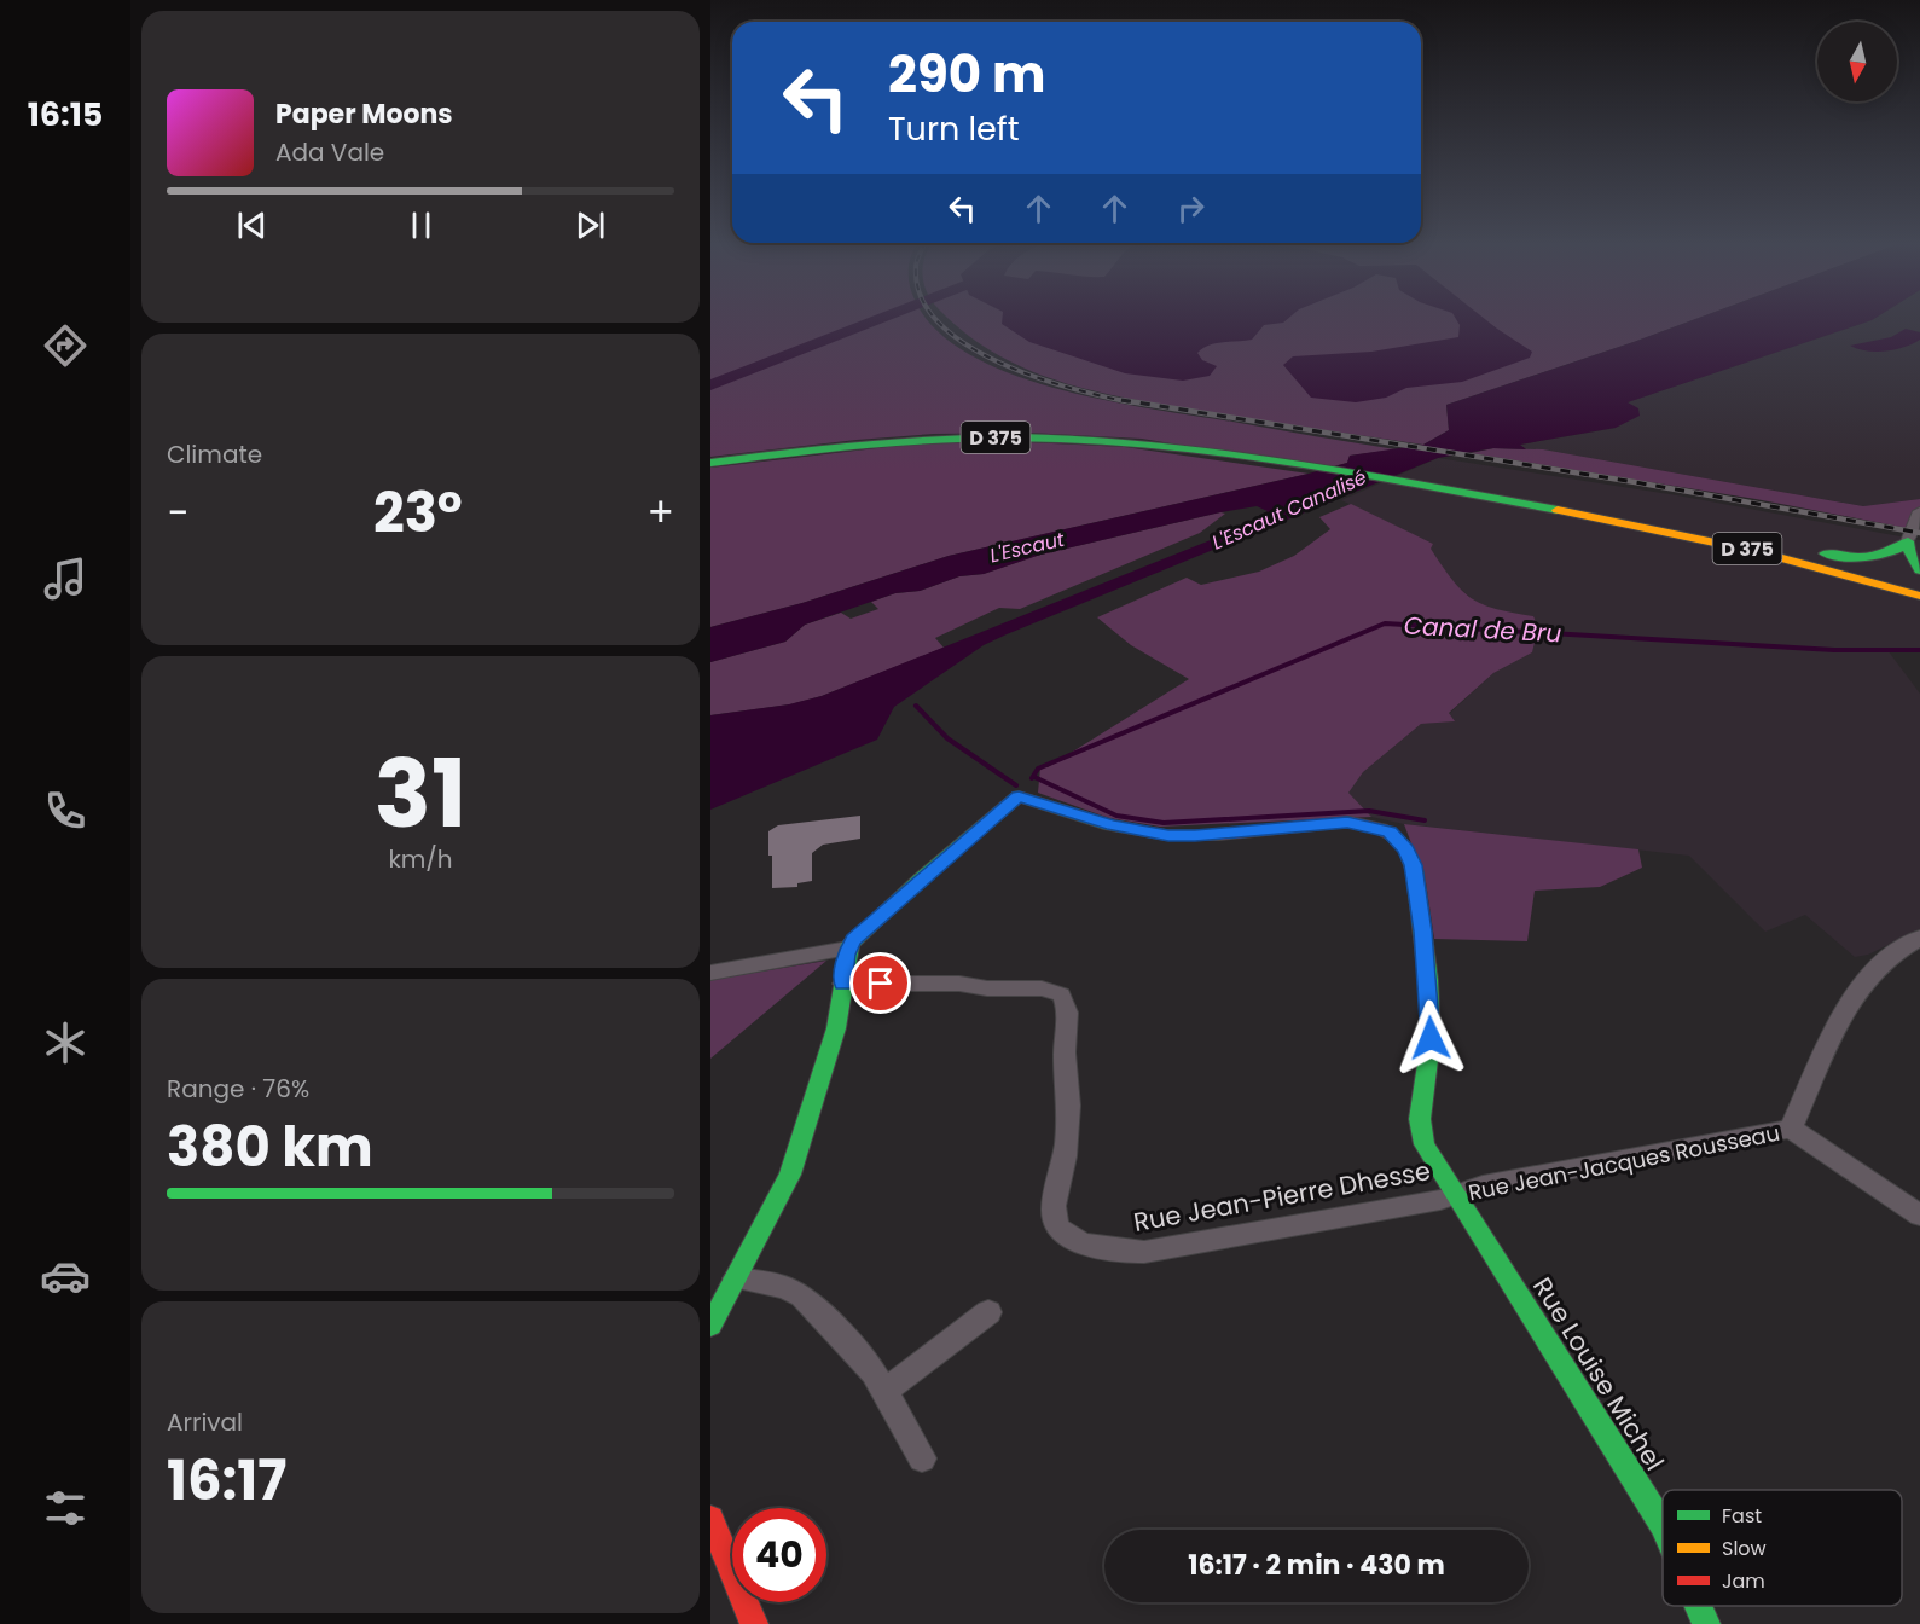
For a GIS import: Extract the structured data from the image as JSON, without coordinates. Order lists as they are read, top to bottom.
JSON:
{
  "streets": {
    "main road": ["D 375", "Rue Jean-Jacques Rousseau", "Rue Louise Michel"],
    "street": ["Rue Jean-Pierre Dhesse"]
  },
  "crossings": [
    ["Rue Jean-Jacques Rousseau", "Rue Jean-Pierre Dhesse"],
    ["Rue Jean-Jacques Rousseau", "Rue Louise Michel"],
    ["Rue Jean-Pierre Dhesse", "Rue Louise Michel"]
  ],
  "water": ["L'Escaut Canalisé", "L'Escaut", "Canal de Bru"],
  "legend": ["Fast", "Slow", "Jam"],
  "north": "bottom",
  "page": {
    "tabs": "16:15",
    "turn": ["290 m", "Turn left"],
    "song": ["Paper Moons", "Ada Vale"],
    "tile": [
      "Climate",
      ["31", "km/h"],
      ["Range · 76%", "380 km"],
      ["Arrival", "16:17"]
    ],
    "heat": ["−", "23°", "+"],
    "limit": "40",
    "trip": "16:17 · 2 min · 430 m"
  }
}
